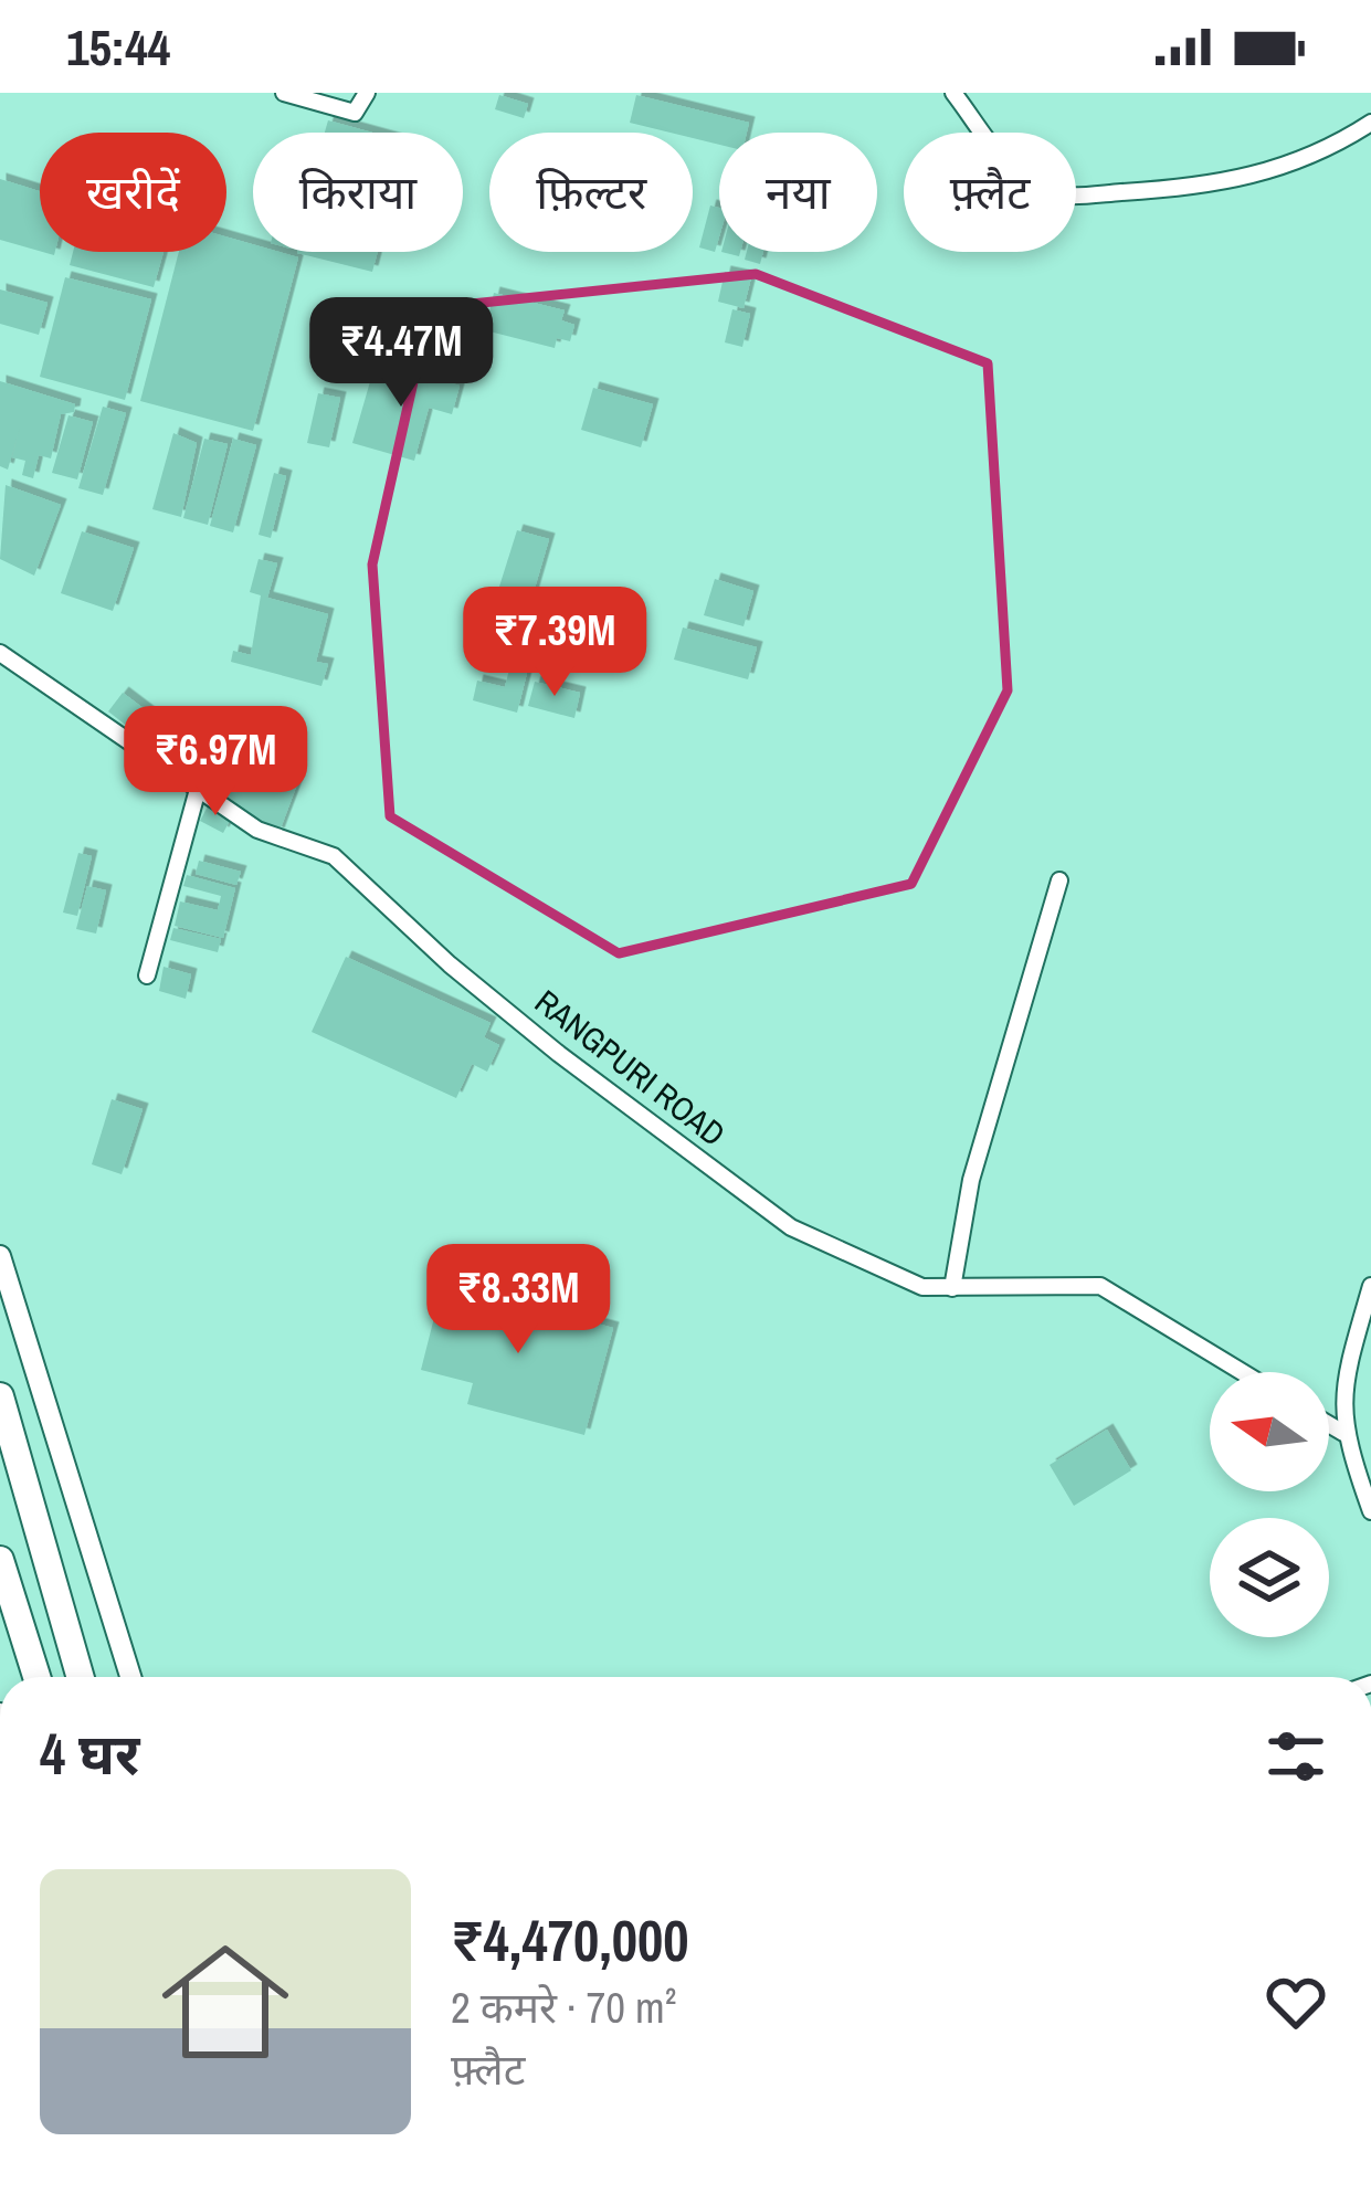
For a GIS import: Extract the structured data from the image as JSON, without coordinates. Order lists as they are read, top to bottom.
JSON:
{
  "streets": {
    "street": ["RANGPURI ROAD"]
  },
  "north": "left",
  "page": {
    "status": "15:44",
    "chip": [
      "खरीदें",
      "किराया",
      "फ़िल्टर",
      "नया",
      "फ़्लैट"
    ],
    "price": [
      "₹4.47M",
      "₹7.39M",
      "₹6.97M",
      "₹8.33M"
    ],
    "heading": "4 घर",
    "list": [
      {
        "name": "₹4,470,000",
        "note": "2 कमरे · 70 m² · फ़्लैट"
      }
    ]
  }
}
